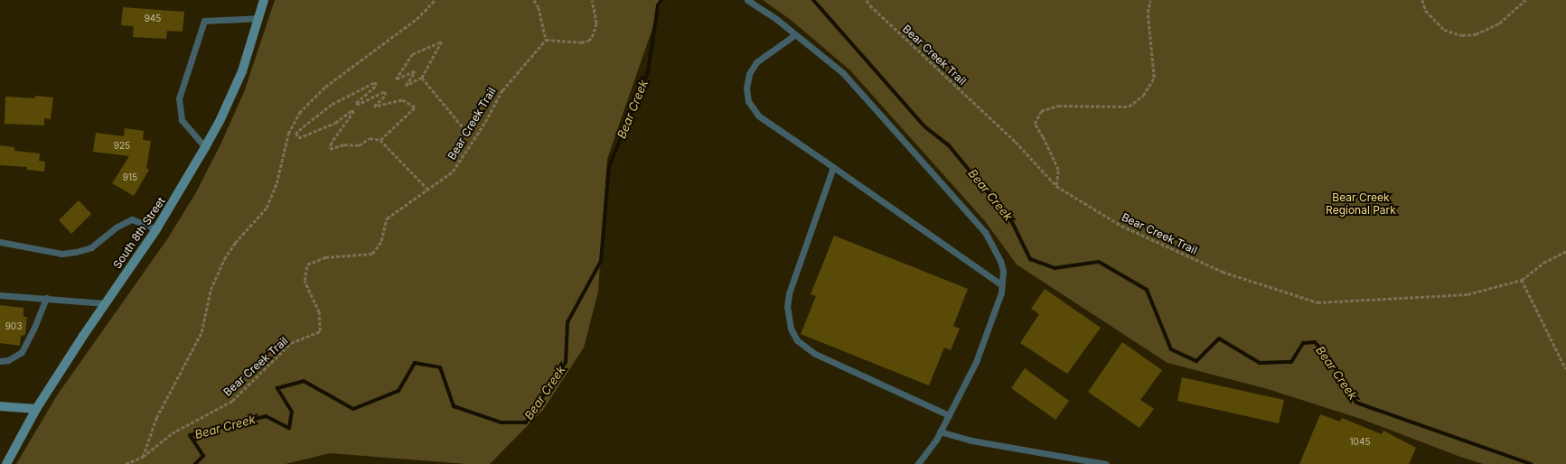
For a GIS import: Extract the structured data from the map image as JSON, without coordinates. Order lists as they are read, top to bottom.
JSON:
{
  "streets": {
    "main road": ["South 8th Street"],
    "path": ["Bear Creek Trail"]
  },
  "water": ["Bear Creek"],
  "parks": ["Bear Creek Regional Park"],
  "house_numbers": [
    "945",
    "925",
    "915",
    "903",
    "1045"
  ]
}
